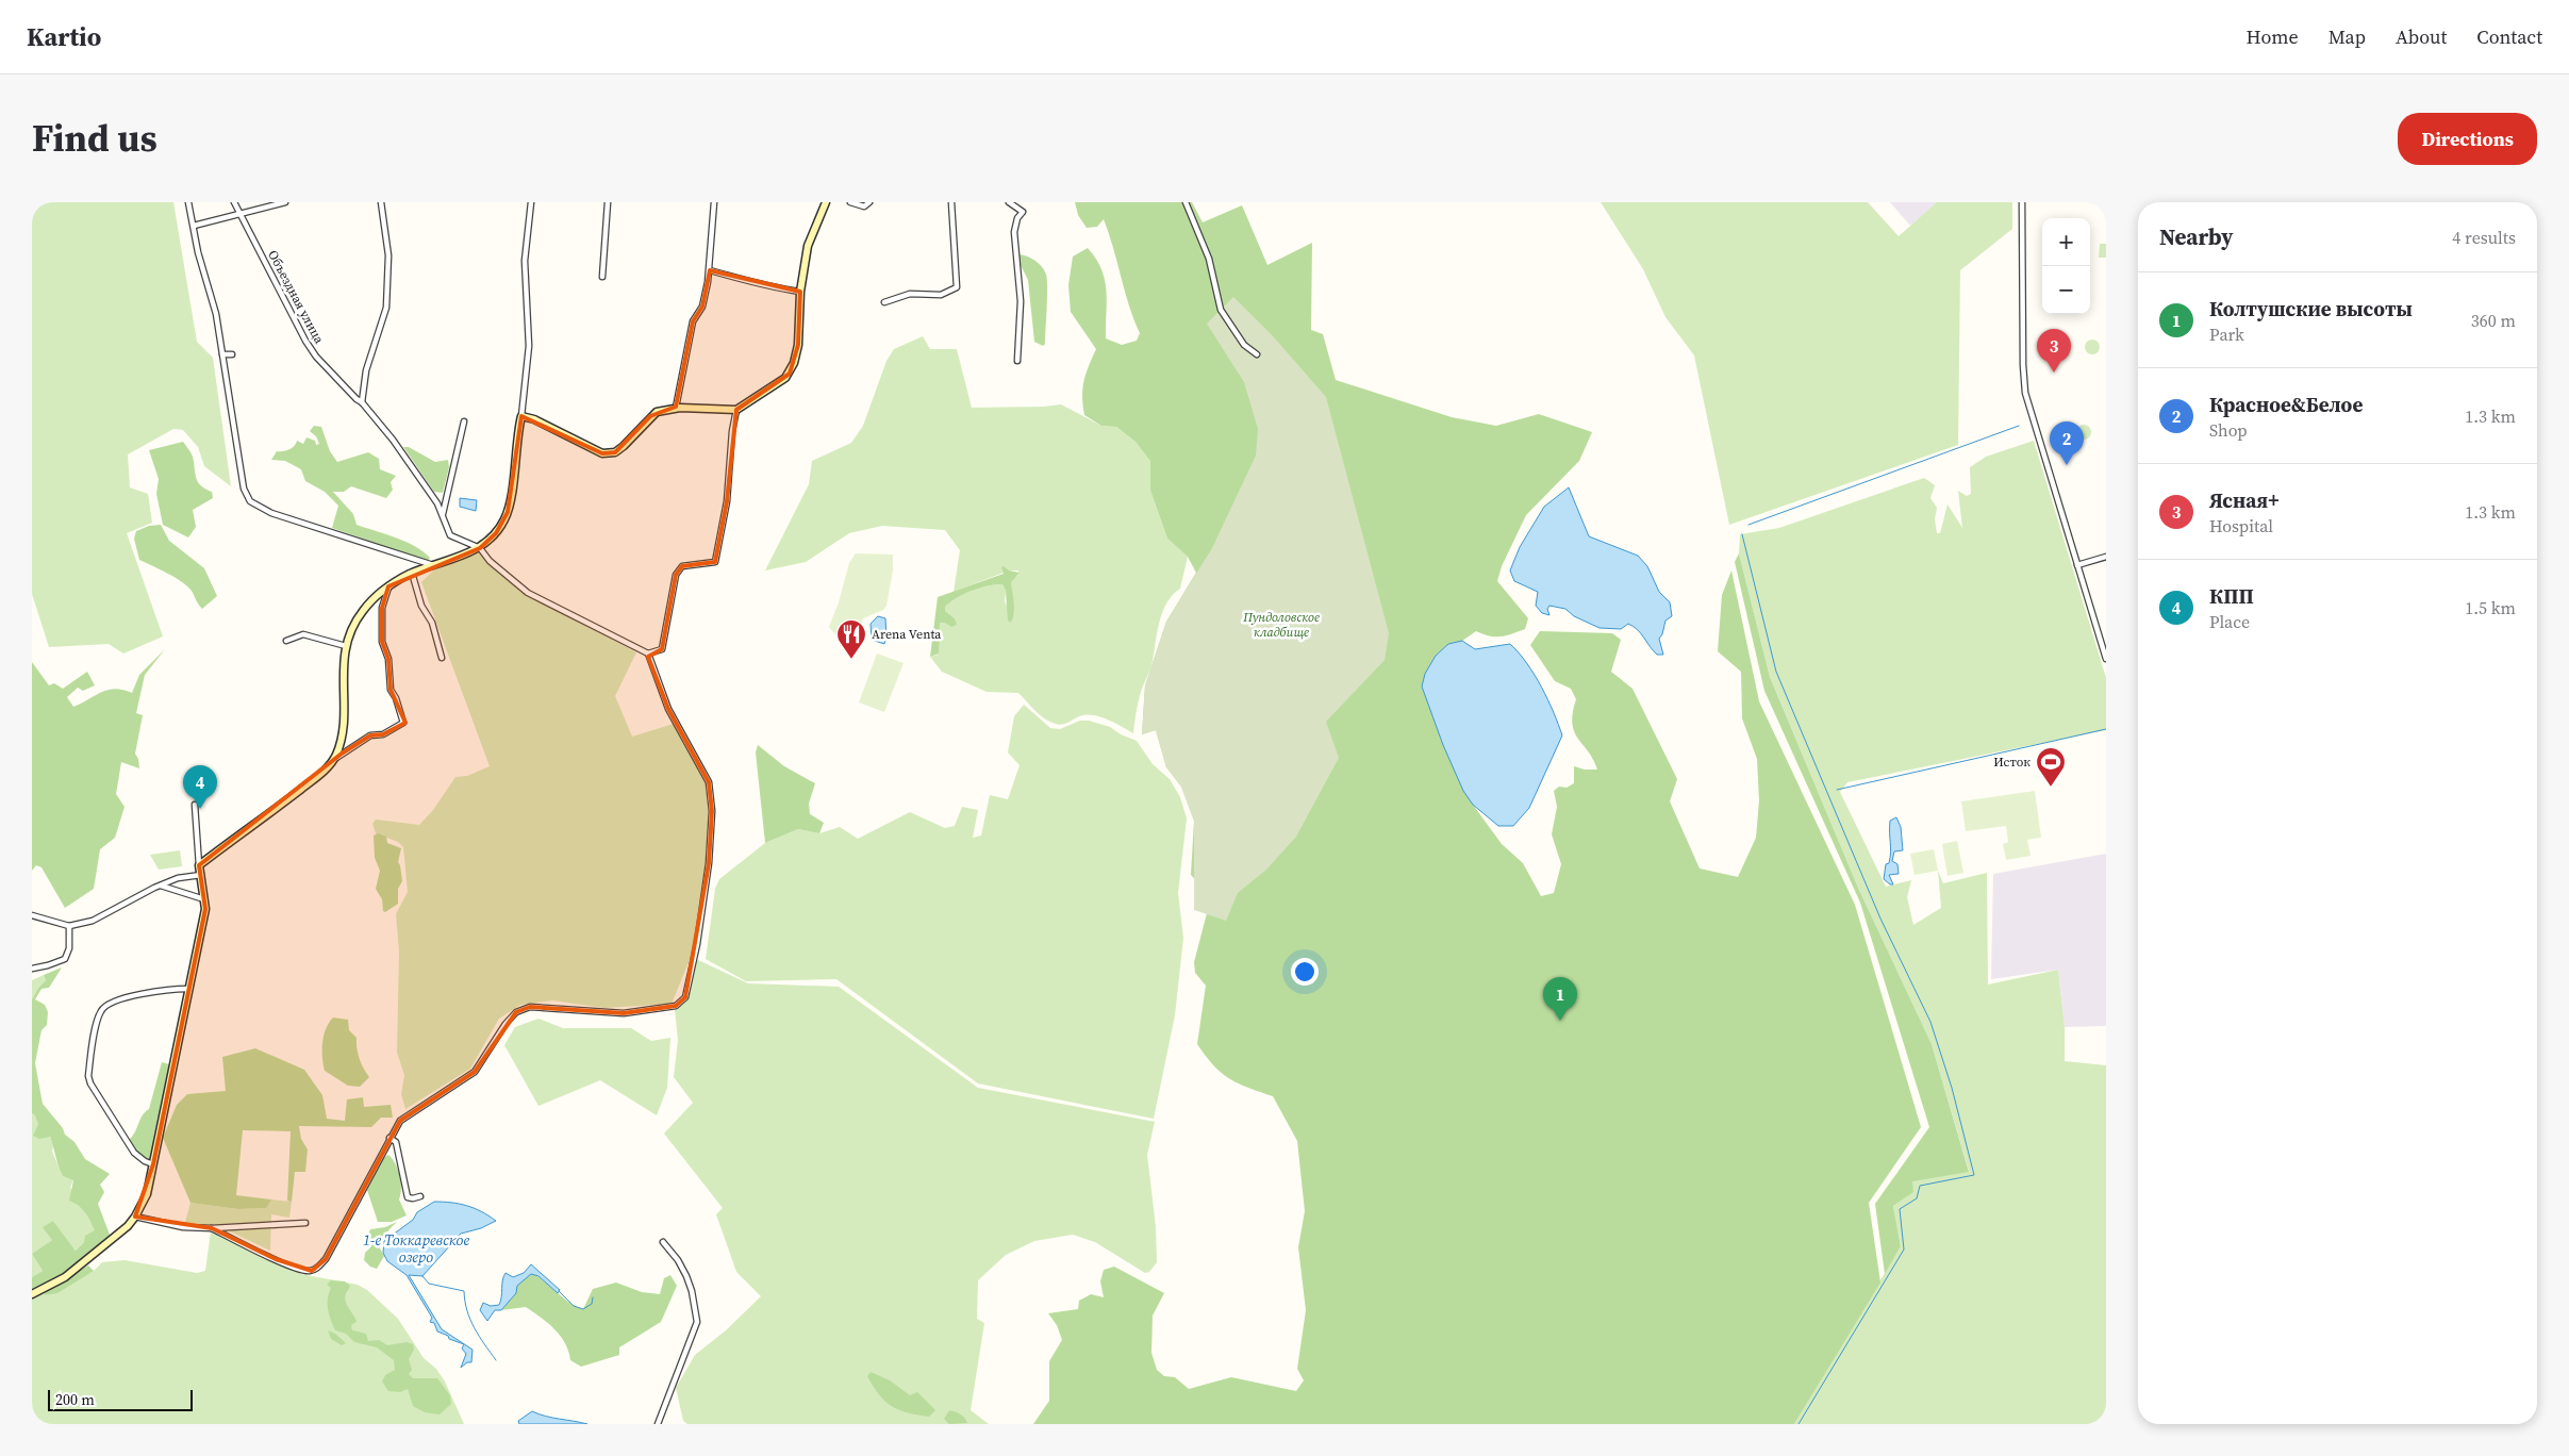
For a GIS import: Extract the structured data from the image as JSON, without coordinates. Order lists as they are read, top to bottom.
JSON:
{
  "streets": {
    "street": ["Объездная улица"]
  },
  "water": ["1-е Токкаревское озеро"],
  "parks": ["Пундоловское кладбище"],
  "places": {
    "restaurant": ["Arena Venta"],
    "sports": ["Исток"]
  },
  "scale_bar": "200 m",
  "page": {
    "header": "Kartio",
    "nav": [
      "Home",
      "Map",
      "About",
      "Contact"
    ],
    "title": "Find us",
    "buttons": "Directions",
    "heading": ["Nearby", "4 results"],
    "map_buttons": ["+", "−"],
    "list": [
      {
        "mark": "1",
        "name": "Колтушские высоты",
        "note": "Park",
        "value": "360 m"
      },
      {
        "mark": "2",
        "name": "Красное&Белое",
        "note": "Shop",
        "value": "1.3 km"
      },
      {
        "mark": "3",
        "name": "Ясная+",
        "note": "Hospital",
        "value": "1.3 km"
      },
      {
        "mark": "4",
        "name": "КПП",
        "note": "Place",
        "value": "1.5 km"
      }
    ],
    "pins": [
      "3",
      "2",
      "4",
      "1"
    ],
    "scale": "200 m"
  }
}
